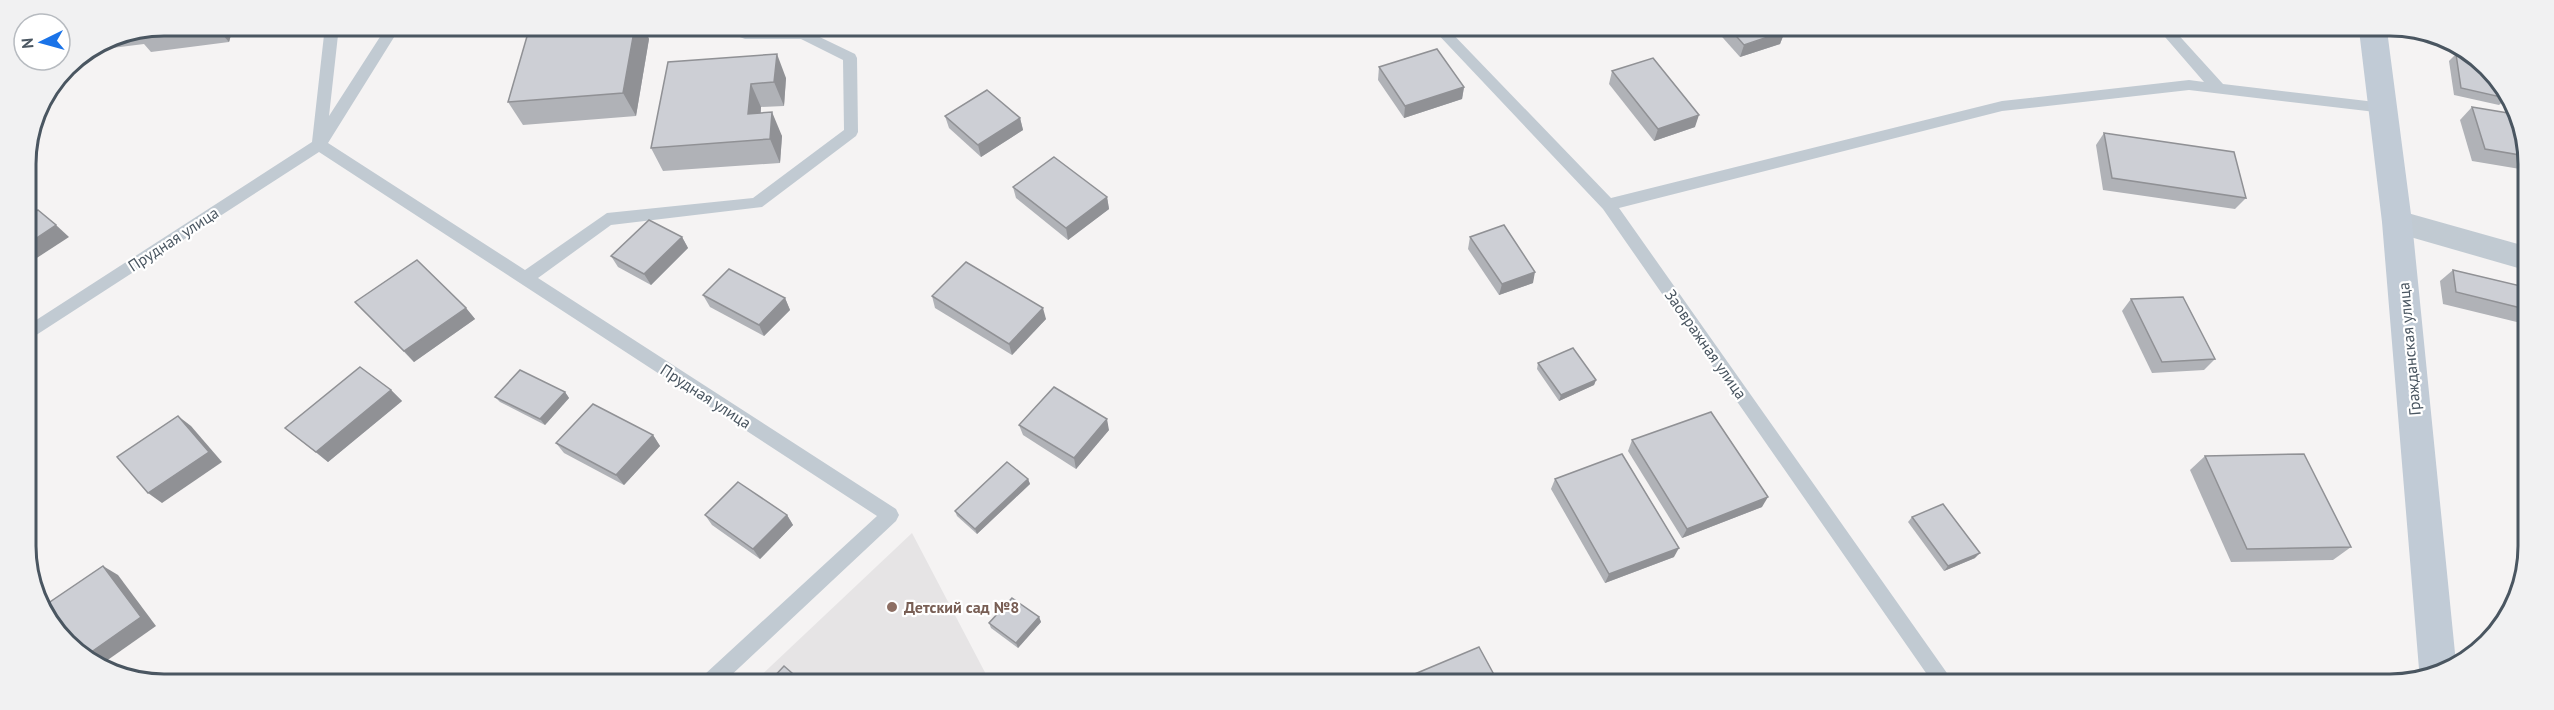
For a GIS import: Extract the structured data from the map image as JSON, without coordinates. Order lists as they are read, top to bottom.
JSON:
{
  "streets": {
    "street": ["Гражданская улица"],
    "lane": ["Прудная улица", "Заовражная улица"]
  },
  "places": ["Детский сад №8"],
  "north": "left"
}
